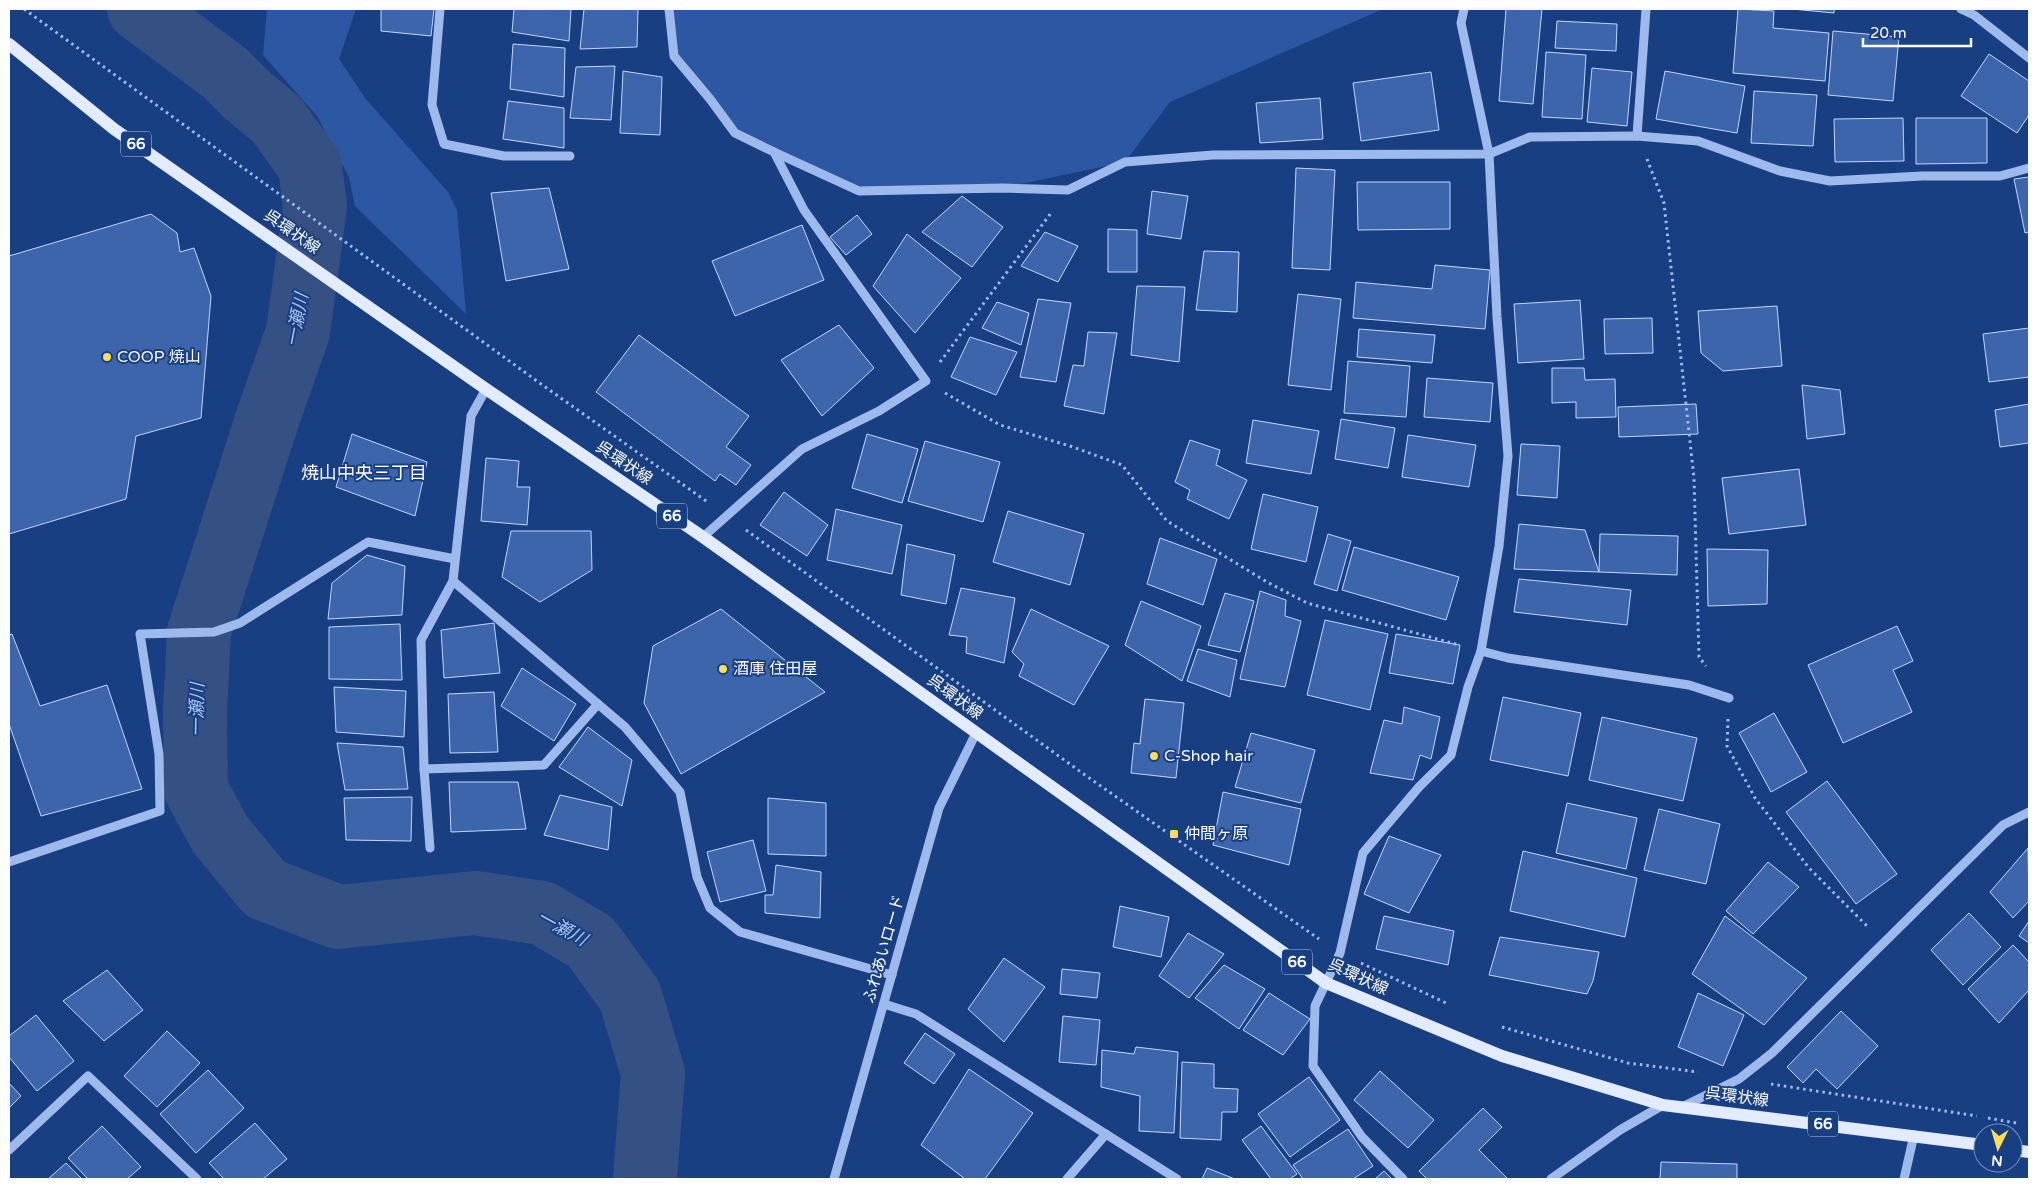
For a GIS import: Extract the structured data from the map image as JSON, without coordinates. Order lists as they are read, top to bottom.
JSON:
{
  "streets": {
    "main road": ["66", "呉環状線"],
    "street": ["ふれあいロード"]
  },
  "crossings": [
    ["呉環状線", "ふれあいロード"]
  ],
  "districts": ["焼山中央三丁目"],
  "water": ["一瀬川"],
  "places": {
    "other": ["COOP 焼山", "酒庫 住田屋", "C-Shop hair"],
    "transit": ["仲間ヶ原"]
  },
  "scale_bar": "20 m",
  "north": "bottom"
}
